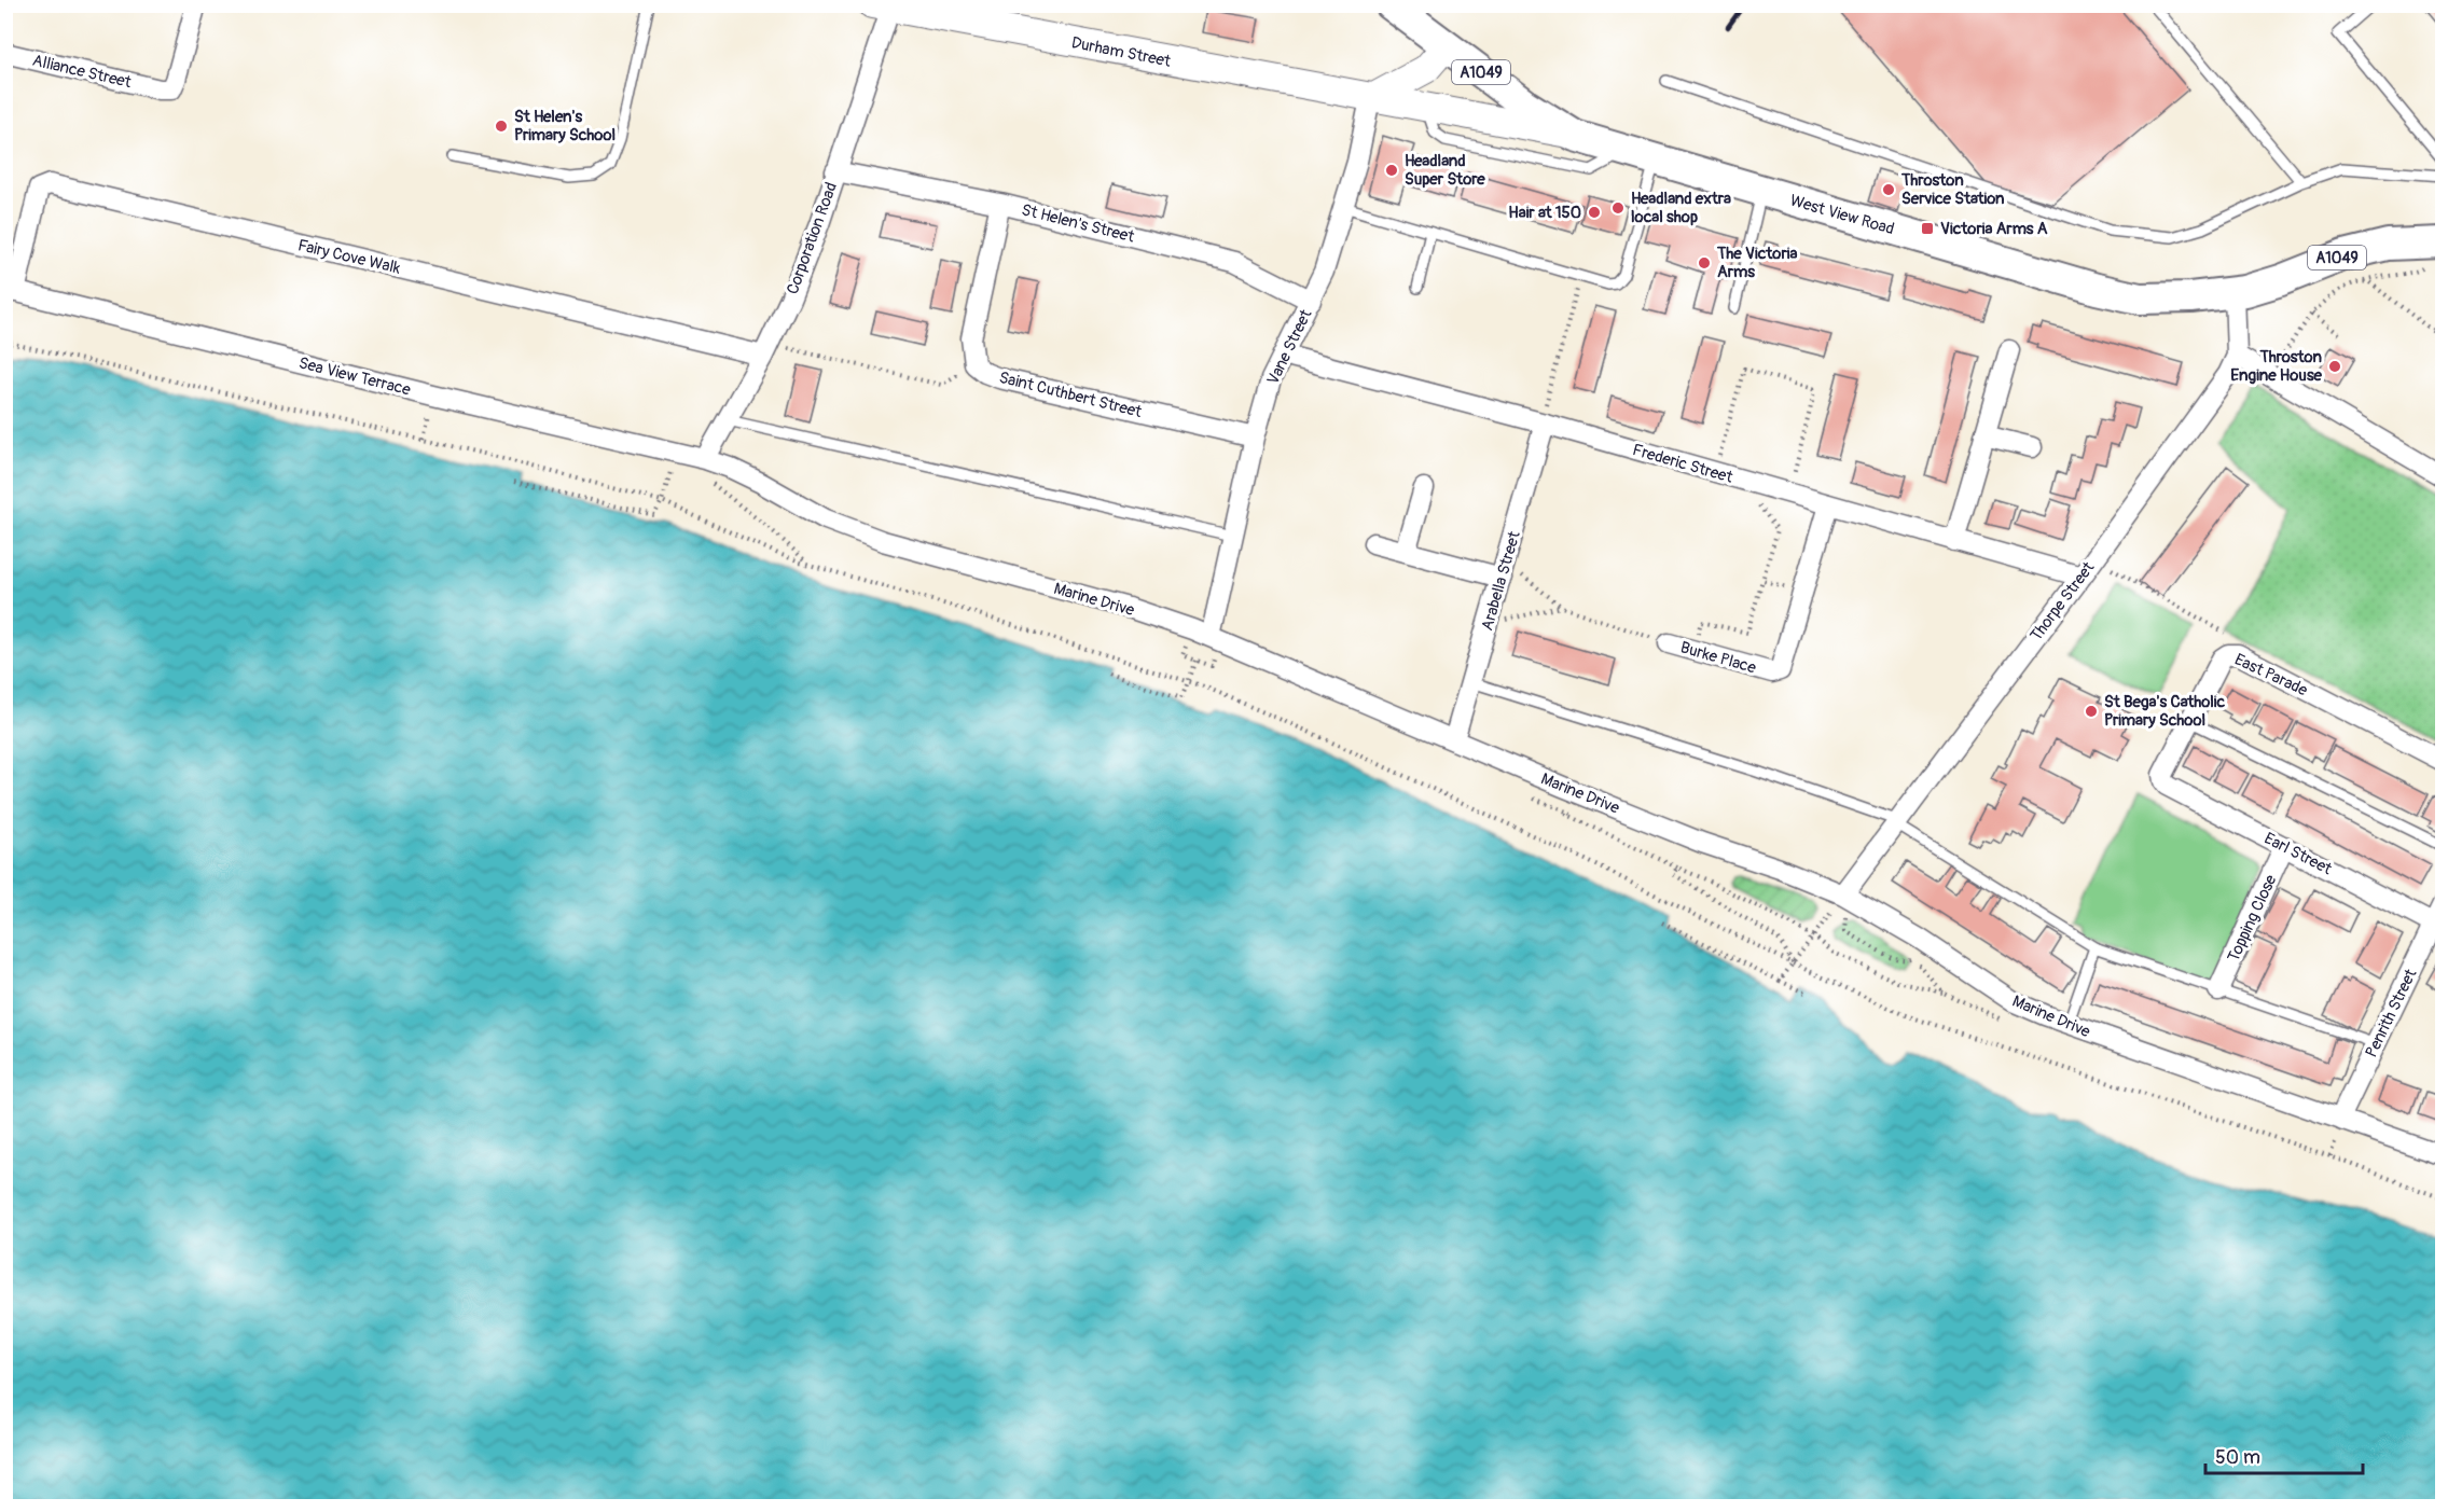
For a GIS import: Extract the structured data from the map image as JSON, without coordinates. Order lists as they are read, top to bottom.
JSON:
{
  "streets": {
    "main road": ["A1049", "West View Road"],
    "street": [
      "Durham Street",
      "Alliance Street",
      "St Helen's Street",
      "Corporation Road",
      "Fairy Cove Walk",
      "Vane Street",
      "Sea View Terrace",
      "Saint Cuthbert Street",
      "Frederic Street",
      "Arabella Street",
      "Marine Drive",
      "Thorpe Street",
      "Burke Place",
      "East Parade",
      "Earl Street",
      "Topping Close",
      "Penrith Street"
    ]
  },
  "crossings": [
    ["Durham Street", "West View Road"],
    ["Durham Street", "Corporation Road"],
    ["Durham Street", "Vane Street"],
    ["St Helen's Street", "Corporation Road"],
    ["St Helen's Street", "Vane Street"],
    ["Corporation Road", "Fairy Cove Walk"],
    ["Corporation Road", "Sea View Terrace"],
    ["Corporation Road", "Marine Drive"],
    ["Fairy Cove Walk", "Sea View Terrace"],
    ["Vane Street", "Saint Cuthbert Street"],
    ["Vane Street", "Frederic Street"],
    ["Vane Street", "Marine Drive"],
    ["Sea View Terrace", "Marine Drive"],
    ["Frederic Street", "Arabella Street"],
    ["Frederic Street", "Thorpe Street"],
    ["Frederic Street", "Burke Place"],
    ["Arabella Street", "Marine Drive"],
    ["Arabella Street", "Burke Place"],
    ["Marine Drive", "Thorpe Street"],
    ["Marine Drive", "Penrith Street"],
    ["East Parade", "Earl Street"],
    ["Earl Street", "Topping Close"],
    ["Earl Street", "Penrith Street"]
  ],
  "places": {
    "other": [
      "St Helen's Primary School",
      "Headland Super Store",
      "Throston Service Station",
      "Headland extra local shop",
      "Hair at 150",
      "The Victoria Arms",
      "Throston Engine House",
      "St Bega's Catholic Primary School"
    ],
    "transit": ["Victoria Arms A"]
  },
  "scale_bar": "50 m"
}
